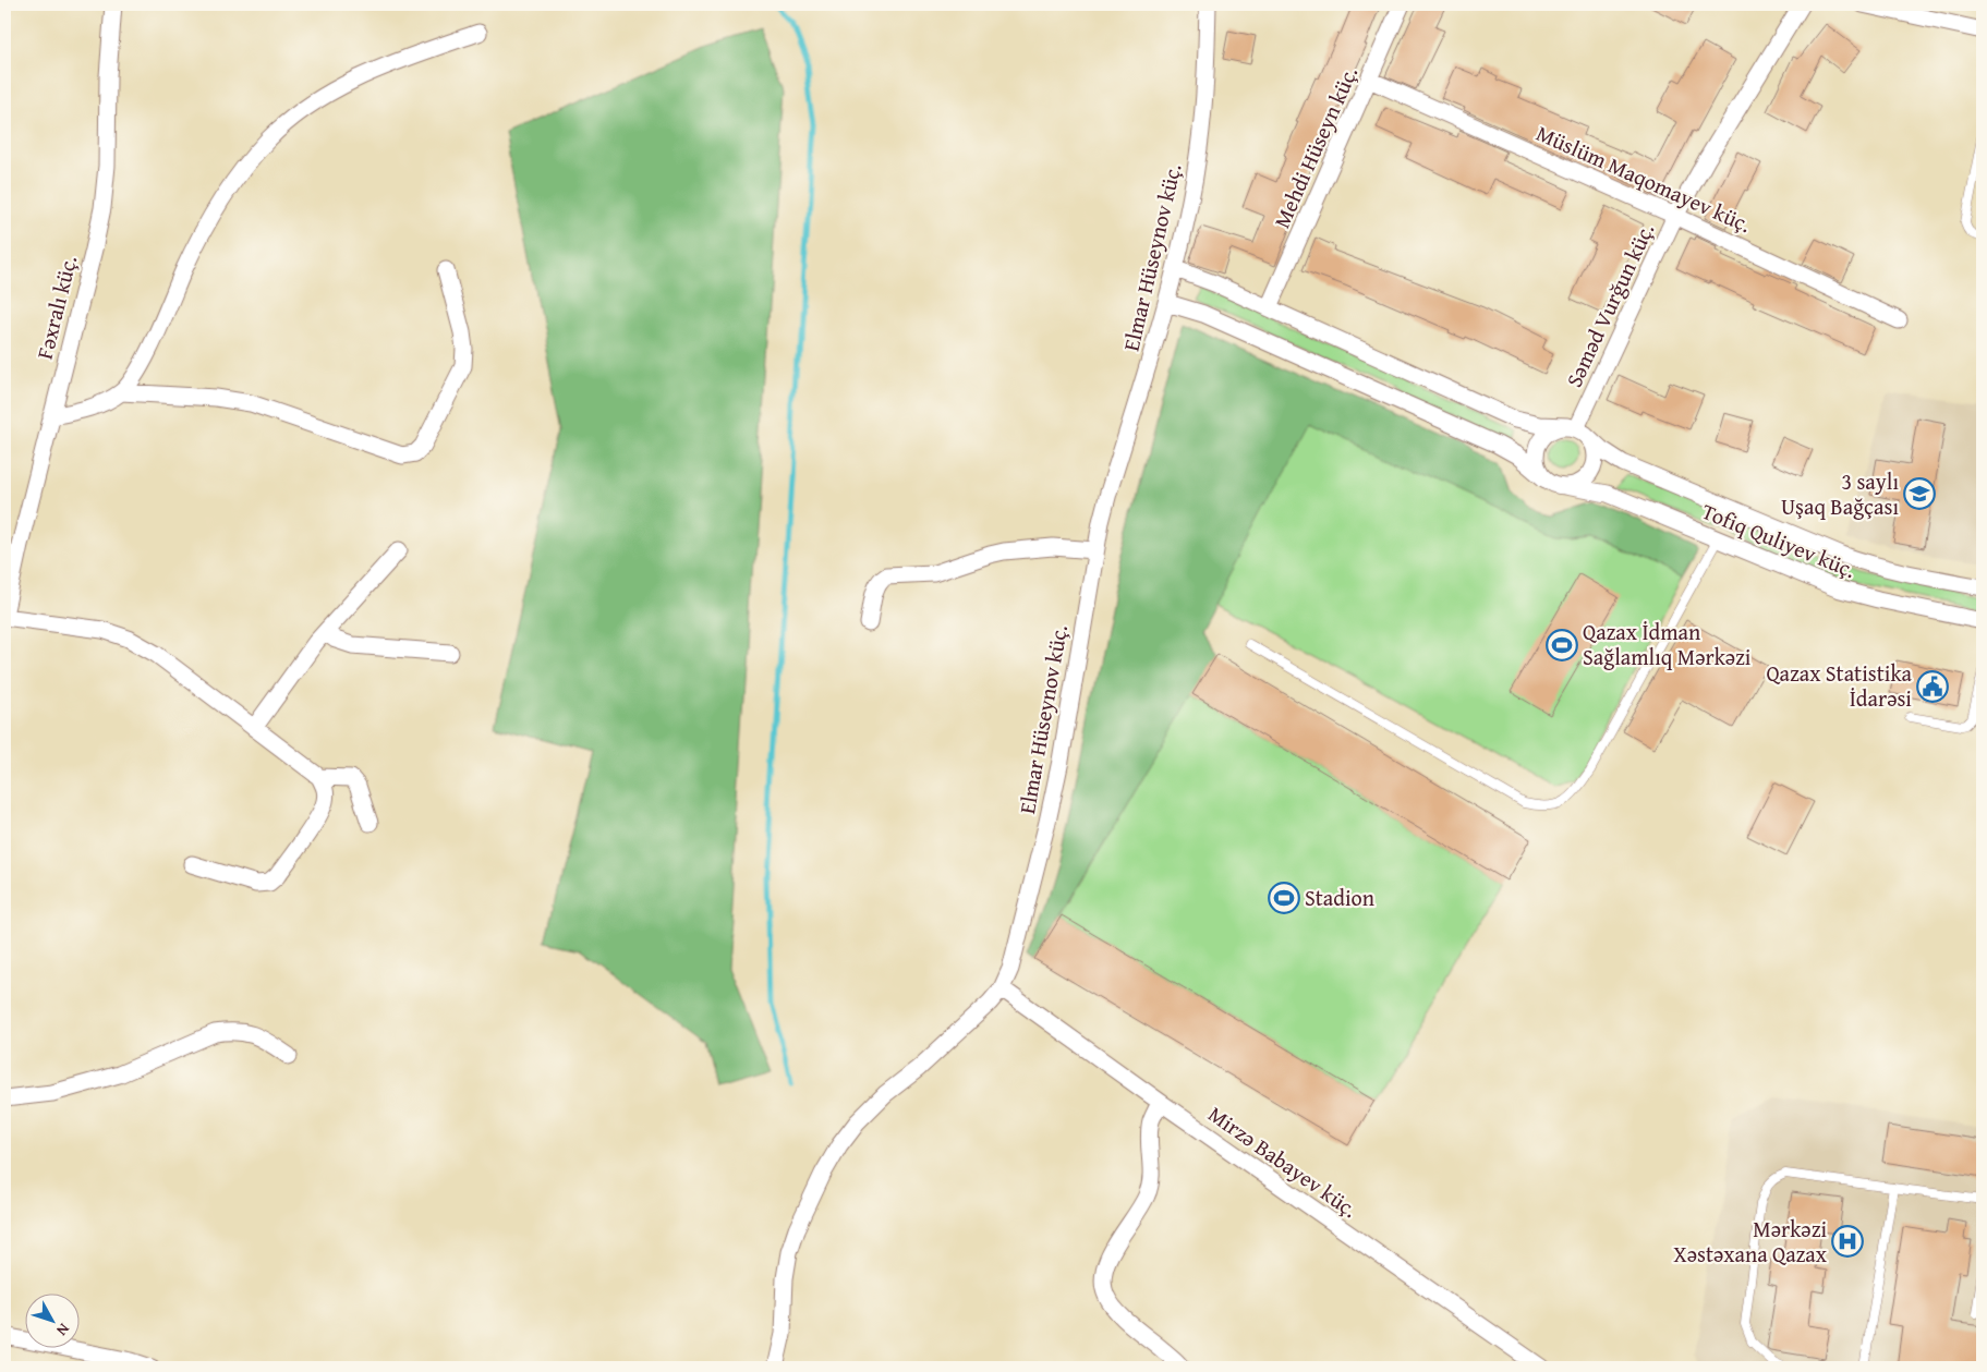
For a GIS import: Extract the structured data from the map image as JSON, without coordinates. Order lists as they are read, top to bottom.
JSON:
{
  "streets": {
    "street": [
      "Mehdi Hüseyn küç.",
      "Müslüm Maqomayev küç.",
      "Elmar Hüseynov küç.",
      "Səməd Vurğun küç.",
      "Fəxralı küç.",
      "Tofiq Quliyev küç.",
      "Mirzə Babayev küç."
    ]
  },
  "crossings": [
    ["Mehdi Hüseyn küç.", "Müslüm Maqomayev küç."],
    ["Müslüm Maqomayev küç.", "Səməd Vurğun küç."],
    ["Elmar Hüseynov küç.", "Mirzə Babayev küç."],
    ["Səməd Vurğun küç.", "Tofiq Quliyev küç."]
  ],
  "places": {
    "school or university": ["3 saylı Uşaq Bağçası"],
    "sports": ["Qazax İdman Sağlamlıq Mərkəzi", "Stadion"],
    "public building": ["Qazax Statistika İdarəsi"],
    "hospital": ["Mərkəzi Xəstəxana Qazax"]
  },
  "north": "bottom right"
}
